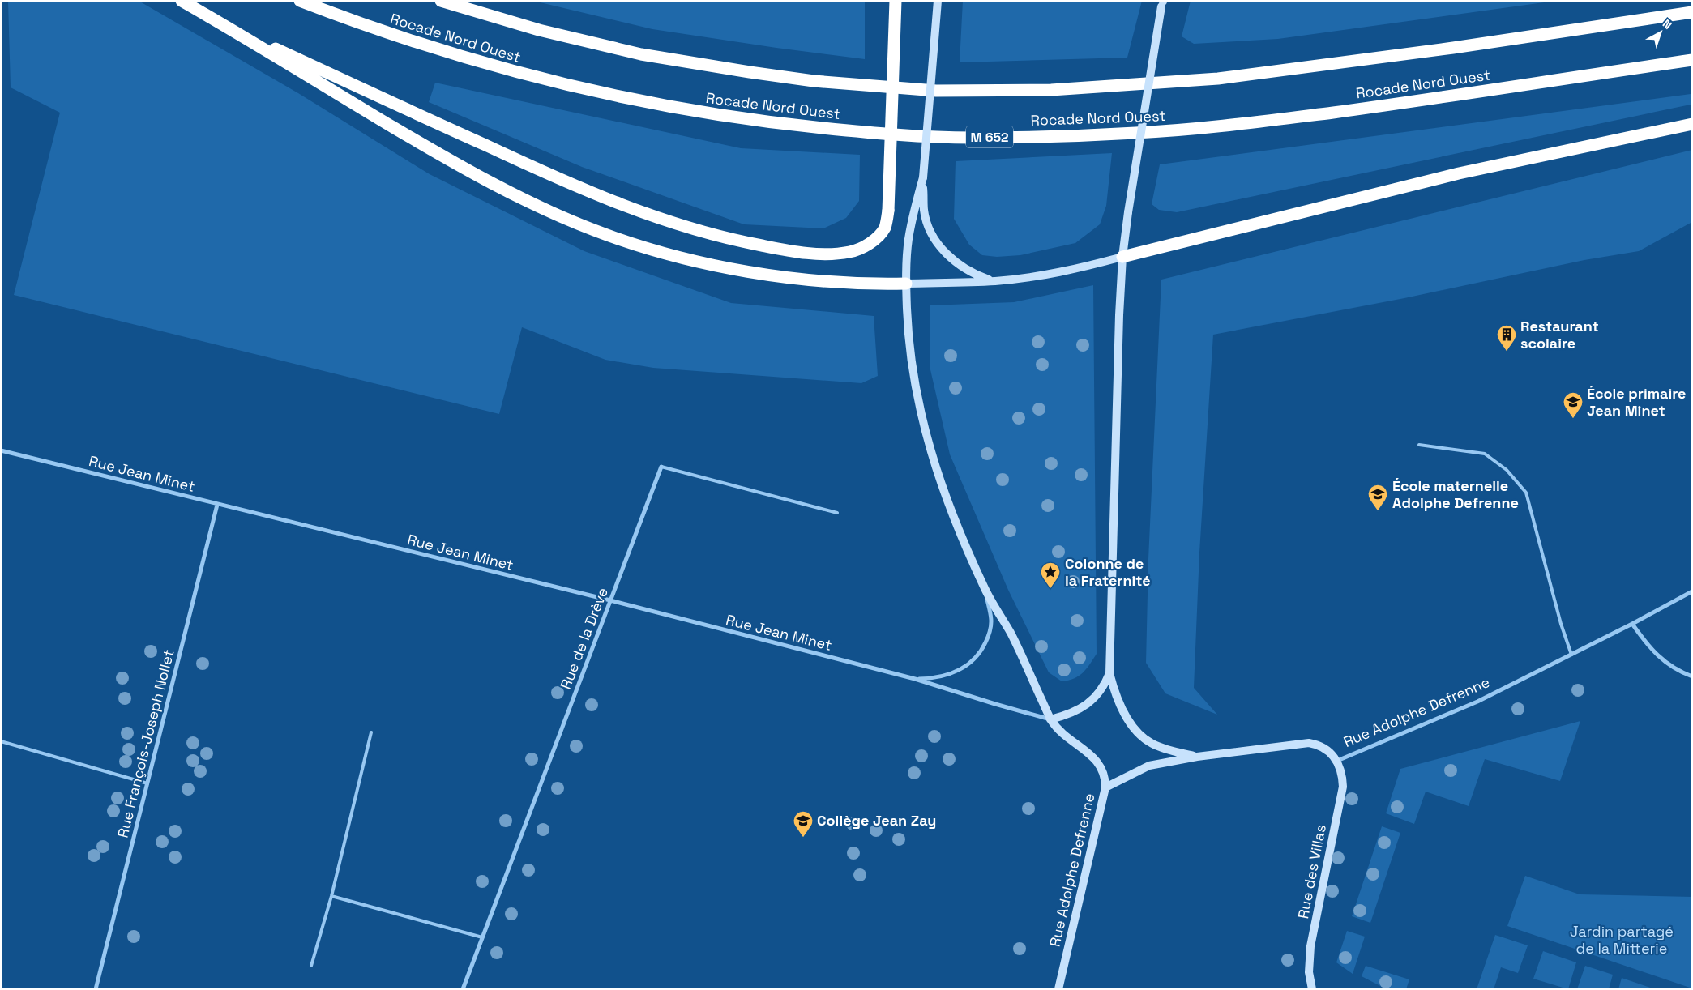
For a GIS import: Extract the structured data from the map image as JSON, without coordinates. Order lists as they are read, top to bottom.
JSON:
{
  "streets": {
    "highway": ["Rocade Nord Ouest", "M 652"],
    "street": [
      "Rue Jean Minet",
      "Rue de la Drève",
      "Rue Adolphe Defrenne",
      "Rue François-Joseph Nollet",
      "Rue des Villas"
    ]
  },
  "crossings": [
    ["Rue Jean Minet", "Rue de la Drève"],
    ["Rue Jean Minet", "Rue François-Joseph Nollet"],
    ["Rue Adolphe Defrenne", "Rue des Villas"]
  ],
  "parks": ["Jardin partagé de la Mitterie"],
  "places": {
    "building": ["Restaurant scolaire"],
    "school or university": ["École primaire Jean Minet", "École maternelle Adolphe Defrenne", "Collège Jean Zay"],
    "place": ["Colonne de la Fraternité"]
  },
  "north": "top right"
}
